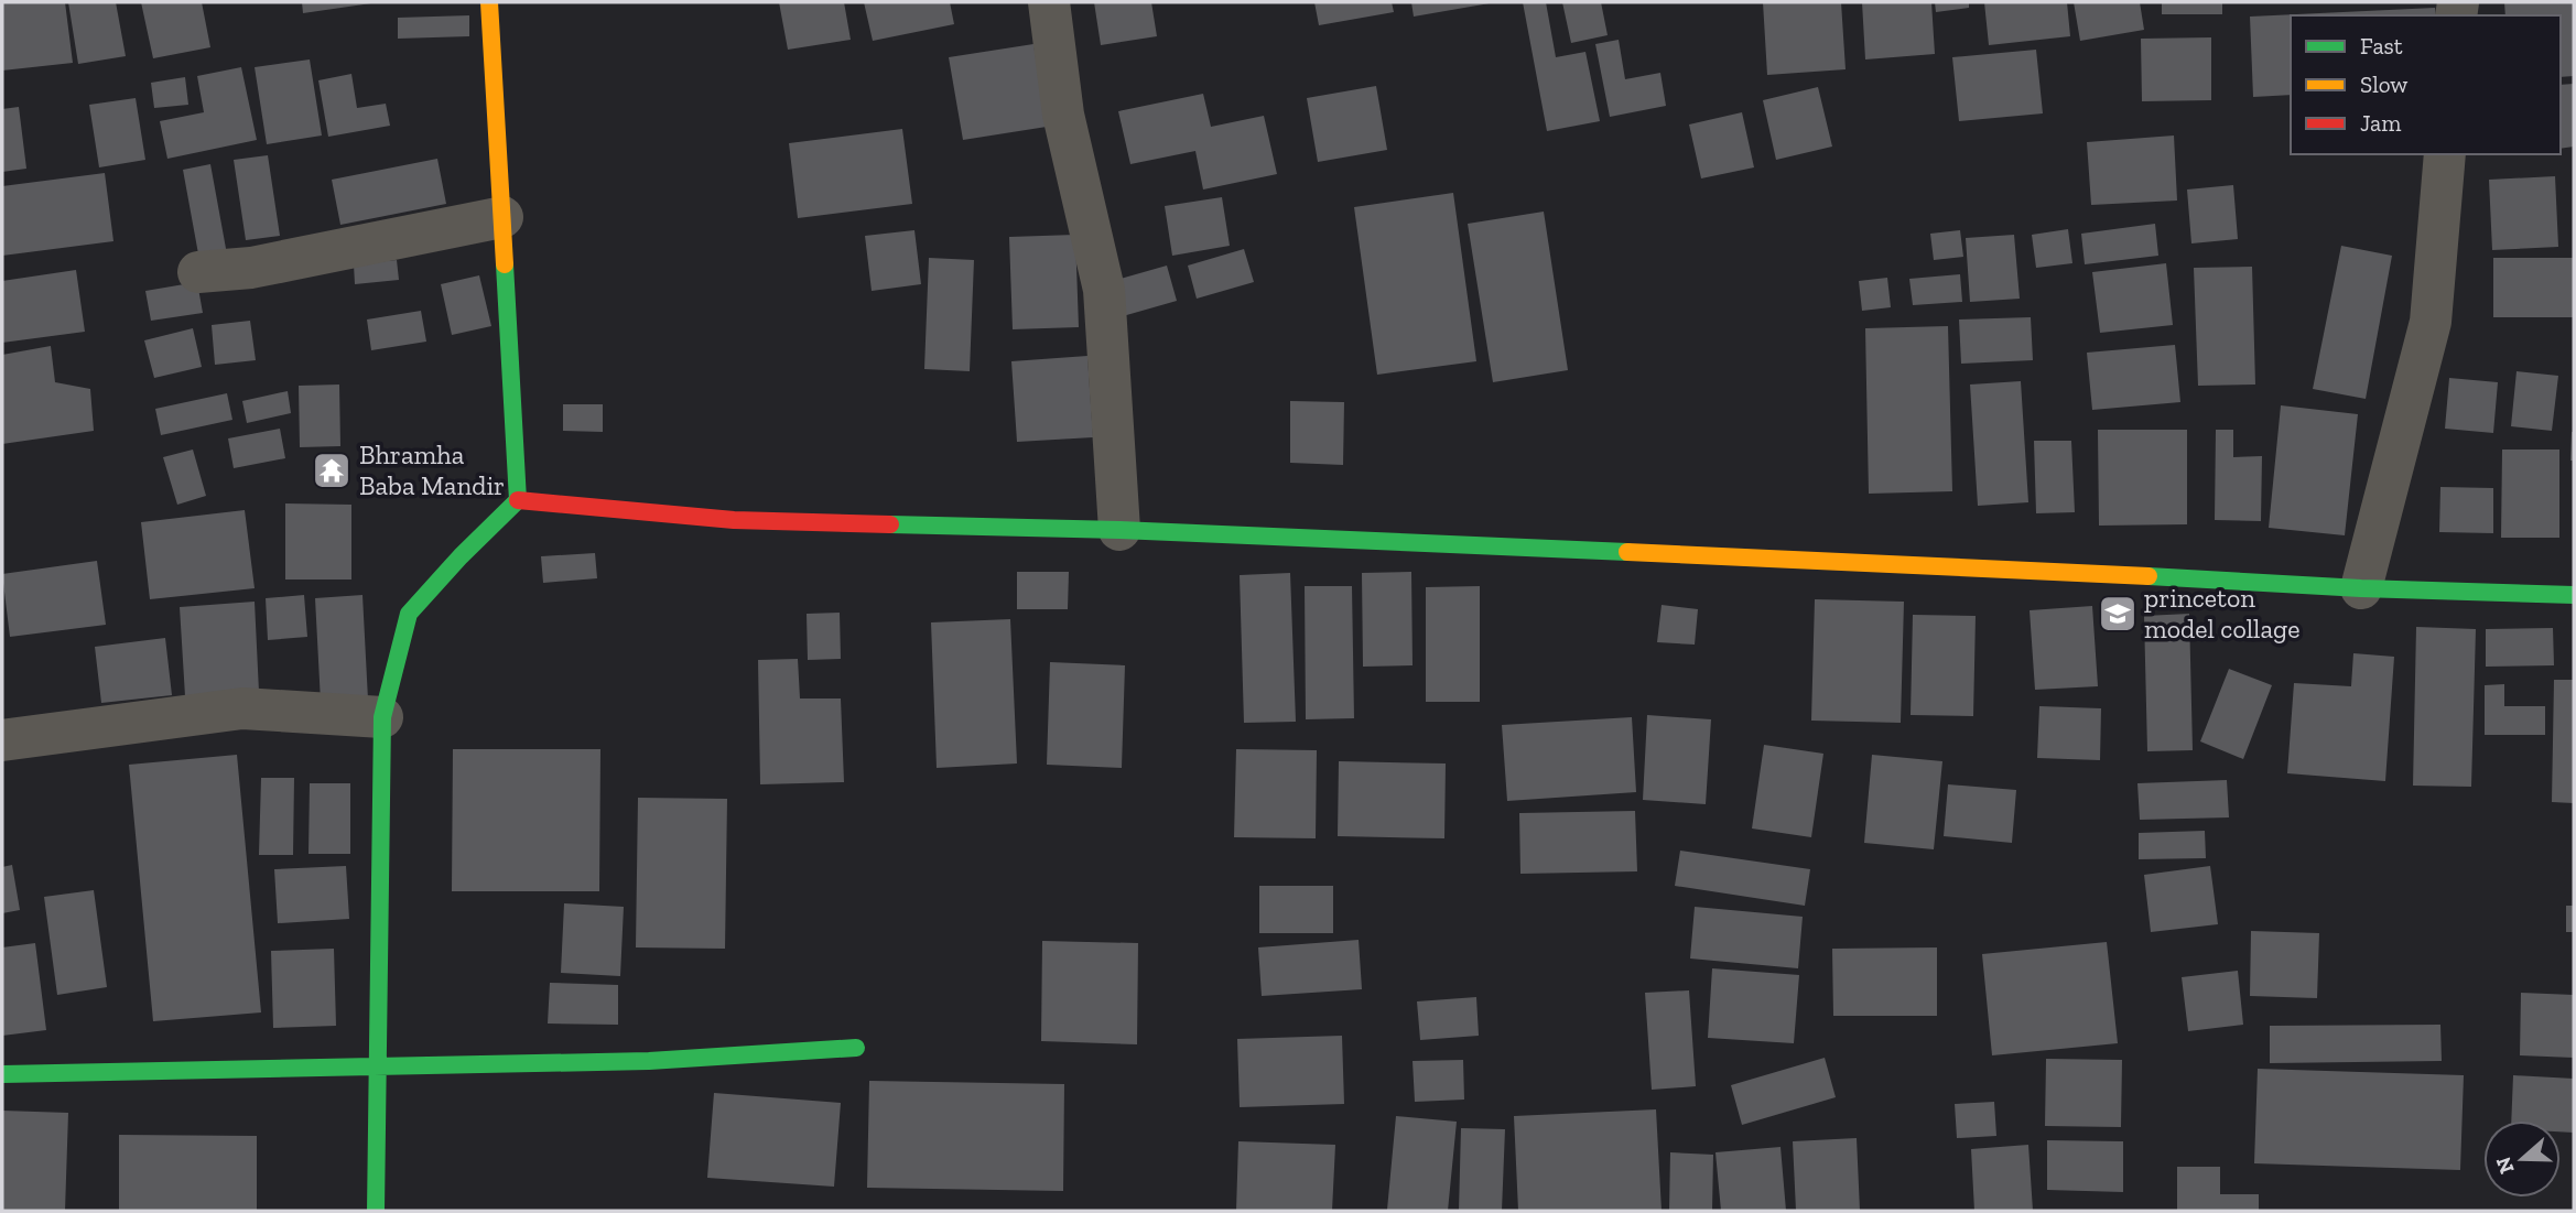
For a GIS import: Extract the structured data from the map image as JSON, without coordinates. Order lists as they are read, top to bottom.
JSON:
{
  "places": {
    "temple": ["Bhramha Baba Mandir"],
    "school or university": ["princeton model collage"]
  },
  "legend": ["Fast", "Slow", "Jam"],
  "north": "left"
}
